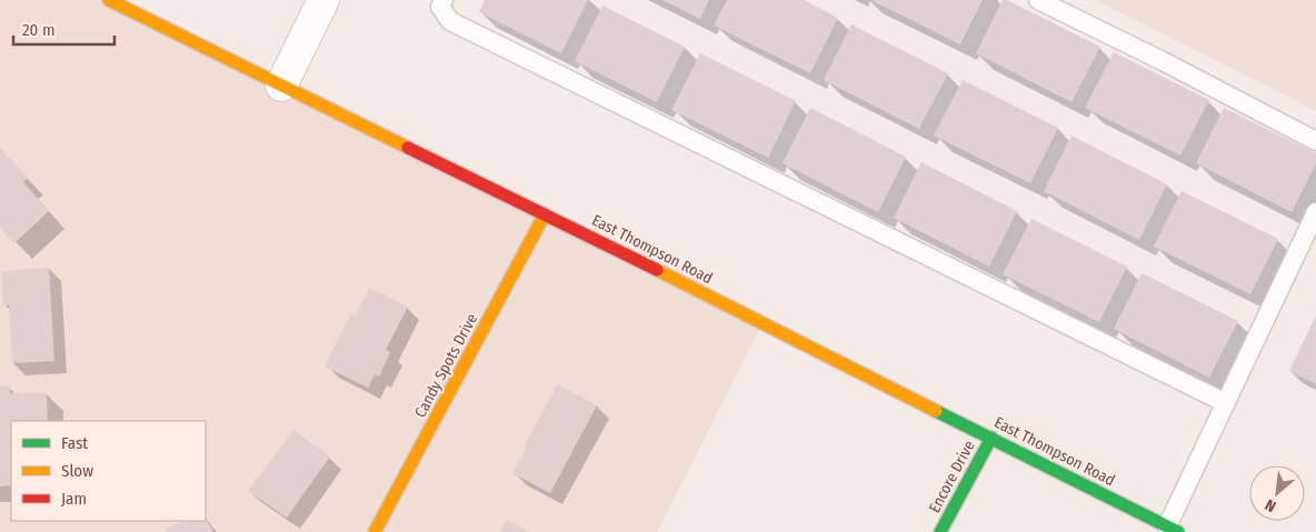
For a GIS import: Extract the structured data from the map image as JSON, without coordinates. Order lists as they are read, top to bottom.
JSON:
{
  "streets": {
    "main road": ["East Thompson Road", "Candy Spots Drive", "Encore Drive"]
  },
  "crossings": [
    ["East Thompson Road", "Candy Spots Drive"],
    ["East Thompson Road", "Encore Drive"]
  ],
  "legend": ["Fast", "Slow", "Jam"],
  "scale_bar": "20 m",
  "north": "bottom left"
}
